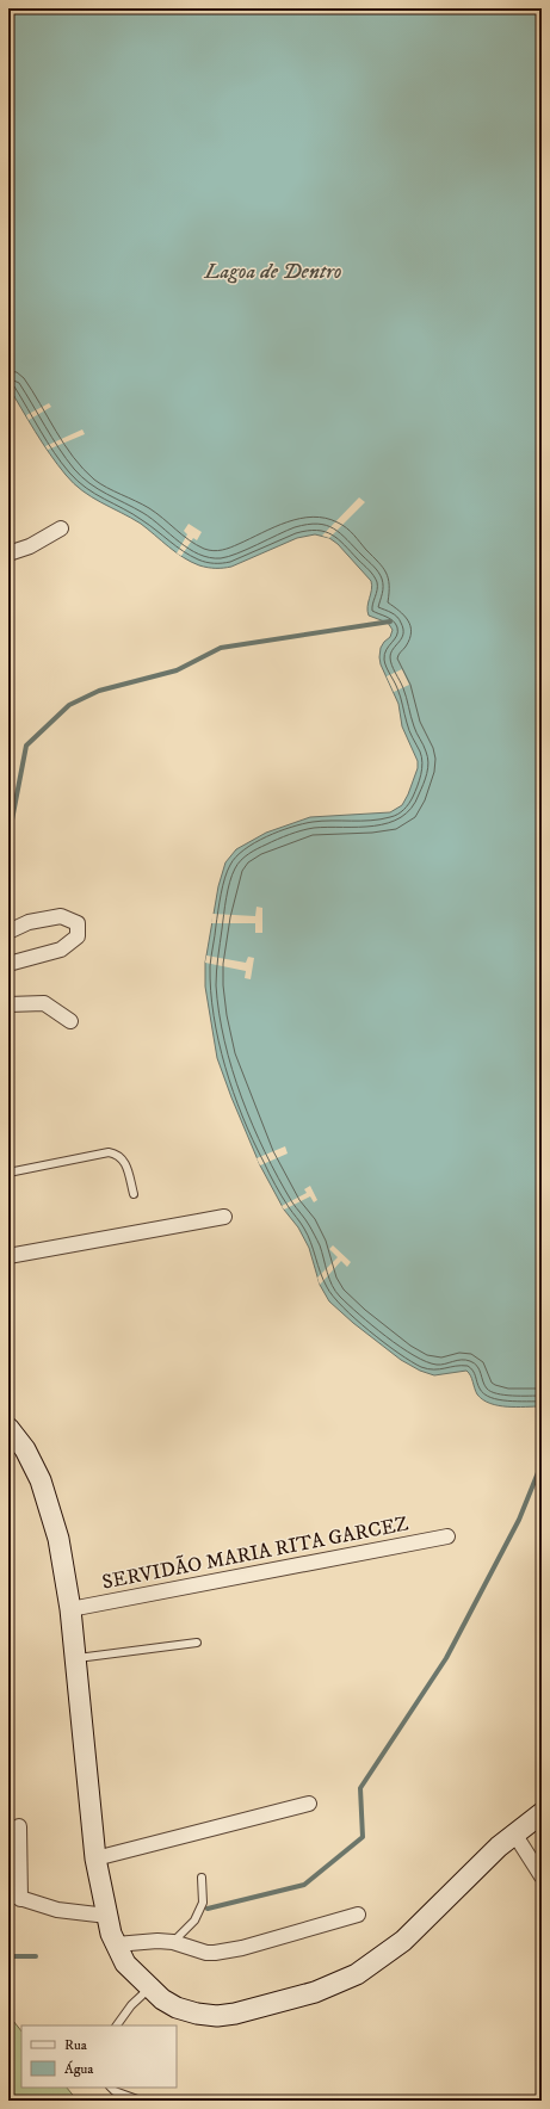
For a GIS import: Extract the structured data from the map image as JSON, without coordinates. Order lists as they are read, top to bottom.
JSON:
{
  "streets": {
    "street": ["SERVIDÃO MARIA RITA GARCEZ"]
  },
  "water": ["Lagoa de Dentro"],
  "legend": ["Rua", "Água"]
}
